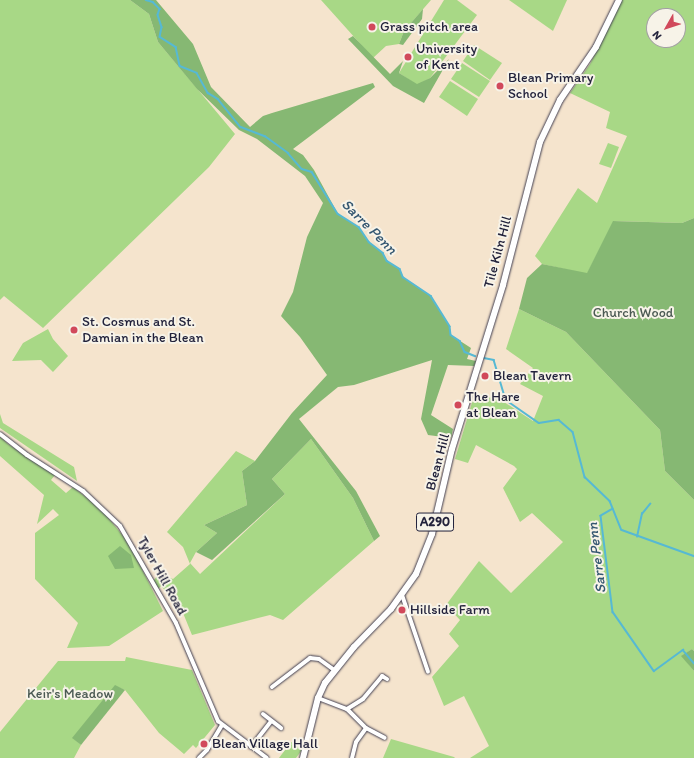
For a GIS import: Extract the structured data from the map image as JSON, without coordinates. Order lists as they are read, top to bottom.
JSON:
{
  "streets": {
    "main road": ["Tile Kiln Hill", "Blean Hill", "A290"],
    "street": ["Tyler Hill Road"]
  },
  "crossings": [
    ["Tile Kiln Hill", "Blean Hill"],
    ["Blean Hill", "A290"]
  ],
  "water": ["Sarre Penn"],
  "parks": ["Church Wood", "Keir's Meadow"],
  "places": [
    "Grass pitch area",
    "University of Kent",
    "Blean Primary School",
    "St. Cosmus and St. Damian in the Blean",
    "Blean Tavern",
    "The Hare at Blean",
    "Hillside Farm",
    "Blean Village Hall"
  ],
  "north": "bottom left"
}
